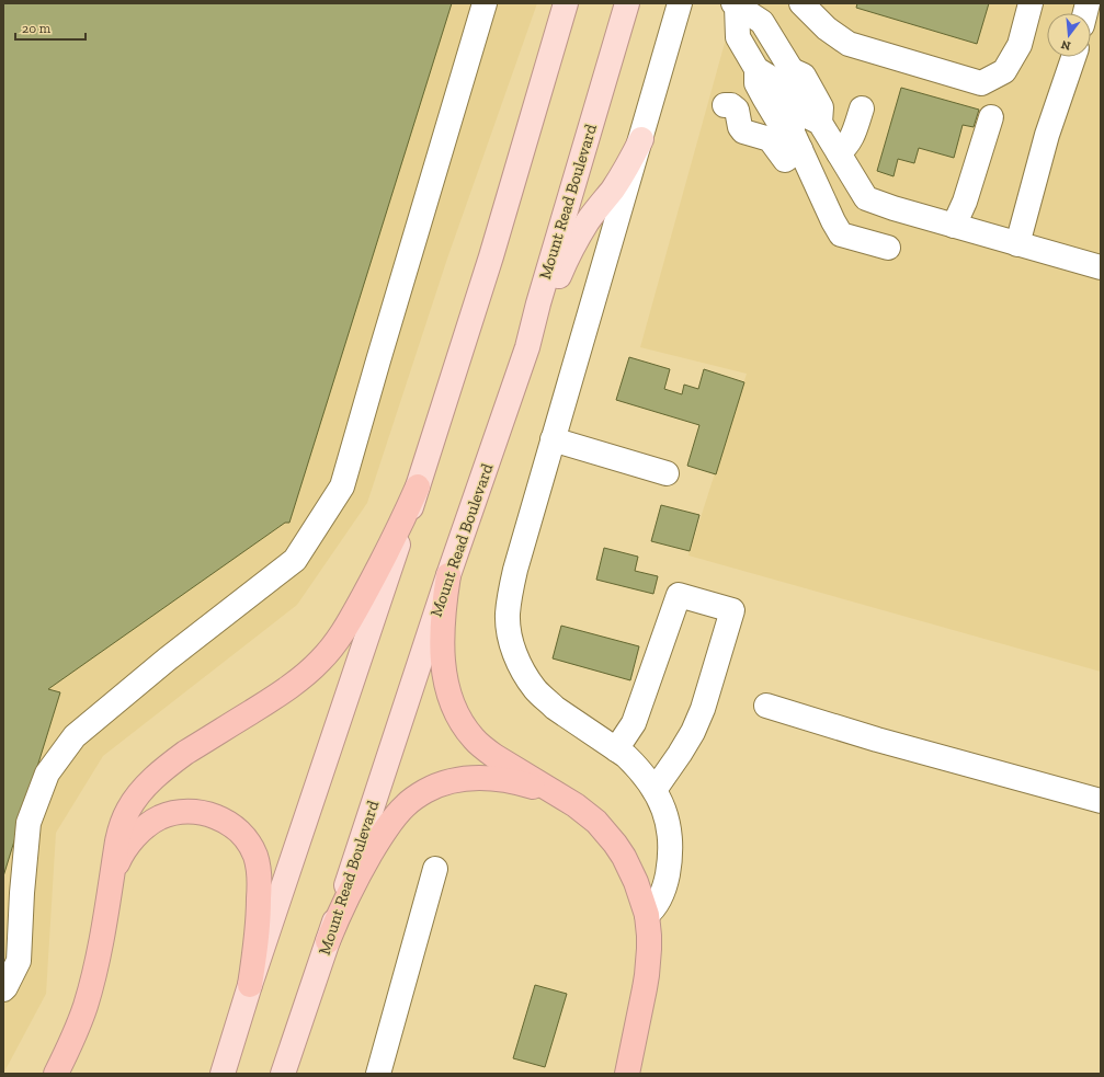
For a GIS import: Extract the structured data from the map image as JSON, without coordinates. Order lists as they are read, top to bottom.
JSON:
{
  "streets": {
    "main road": ["Mount Read Boulevard"]
  },
  "scale_bar": "20 m",
  "north": "bottom"
}
